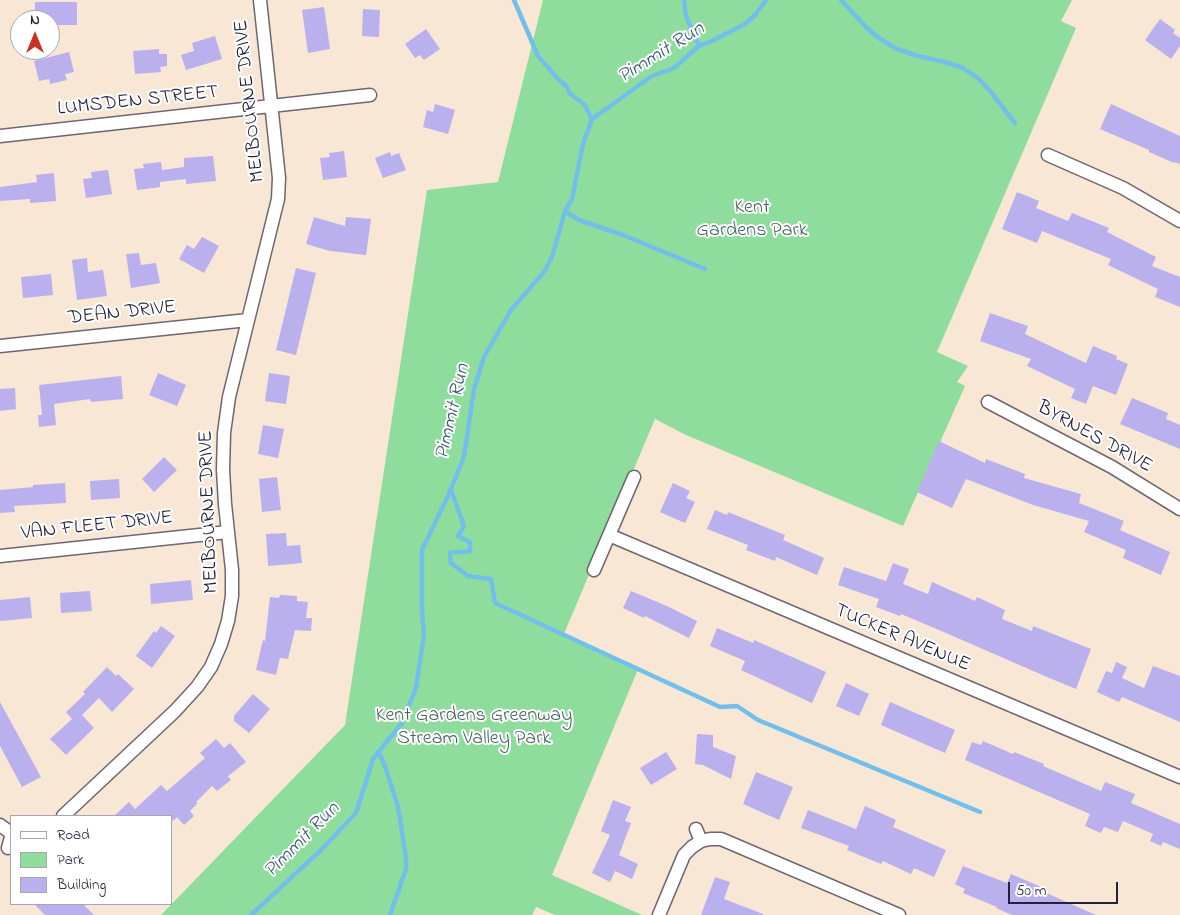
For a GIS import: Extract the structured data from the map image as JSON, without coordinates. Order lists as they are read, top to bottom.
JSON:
{
  "streets": {
    "street": [
      "MELBOURNE DRIVE",
      "LUMSDEN STREET",
      "DEAN DRIVE",
      "BYRNES DRIVE",
      "VAN FLEET DRIVE",
      "TUCKER AVENUE"
    ]
  },
  "crossings": [
    ["MELBOURNE DRIVE", "LUMSDEN STREET"],
    ["MELBOURNE DRIVE", "DEAN DRIVE"],
    ["MELBOURNE DRIVE", "VAN FLEET DRIVE"]
  ],
  "water": ["Pimmit Run"],
  "parks": ["Kent Gardens Park", "Kent Gardens Greenway Stream Valley Park"],
  "legend": ["Road", "Park", "Building"],
  "scale_bar": "50 m",
  "north": "top"
}
